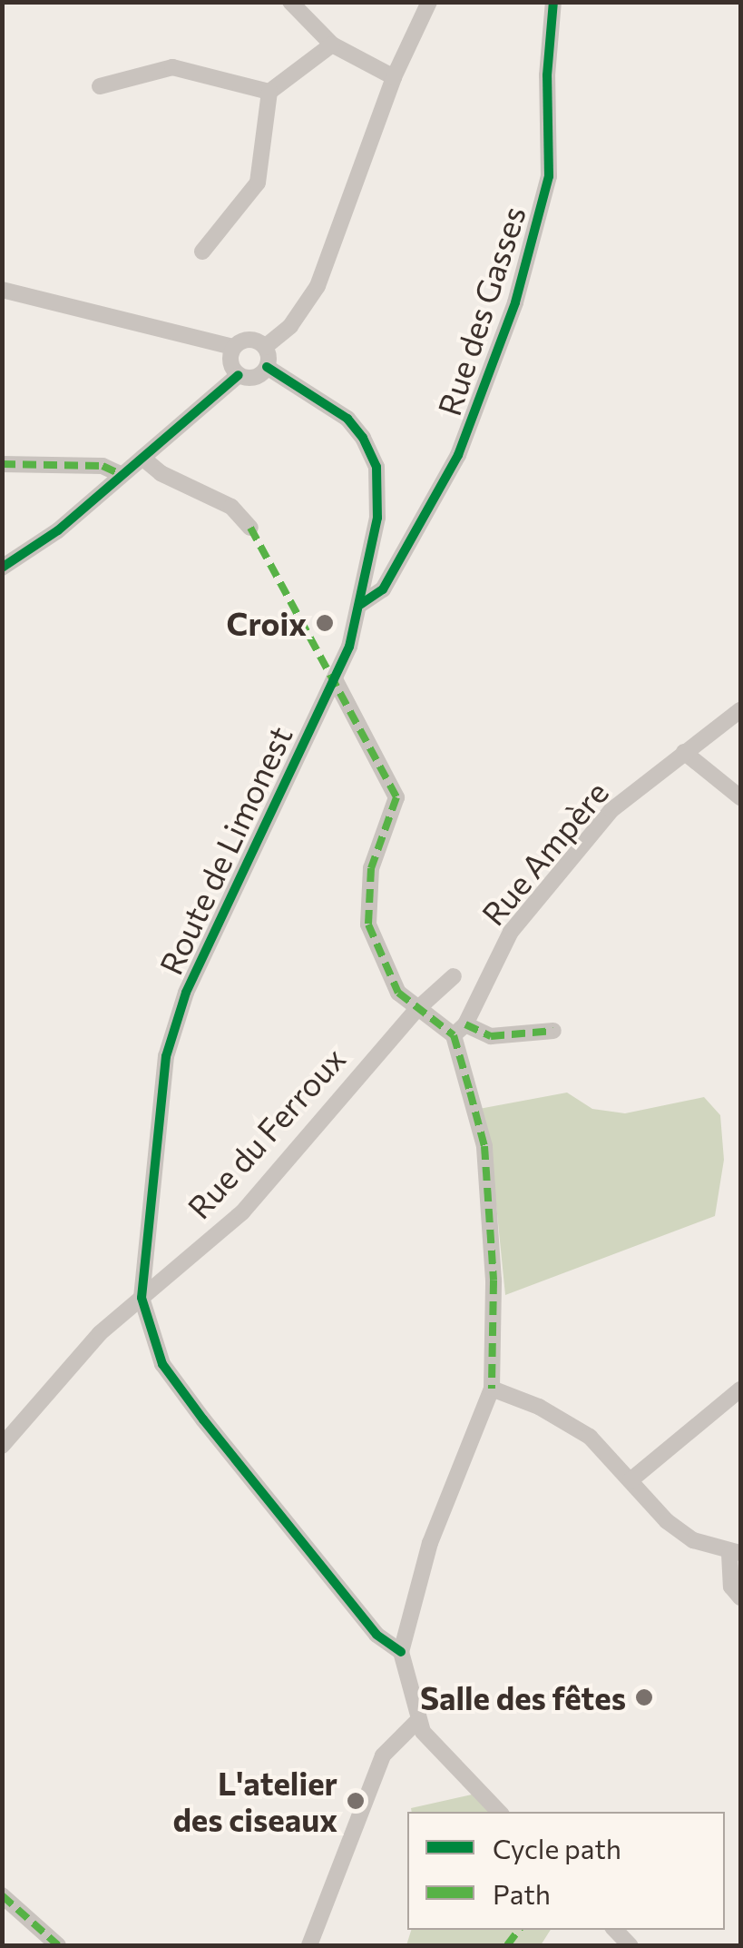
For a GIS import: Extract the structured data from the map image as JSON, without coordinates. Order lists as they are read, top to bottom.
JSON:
{
  "streets": {
    "street": [
      "Rue des Gasses",
      "Route de Limonest",
      "Rue Ampère",
      "Rue du Ferroux"
    ]
  },
  "crossings": [
    ["Rue des Gasses", "Route de Limonest"],
    ["Route de Limonest", "Rue du Ferroux"]
  ],
  "places": ["Croix", "Salle des fêtes", "L'atelier des ciseaux"],
  "legend": ["Cycle path", "Path"]
}
